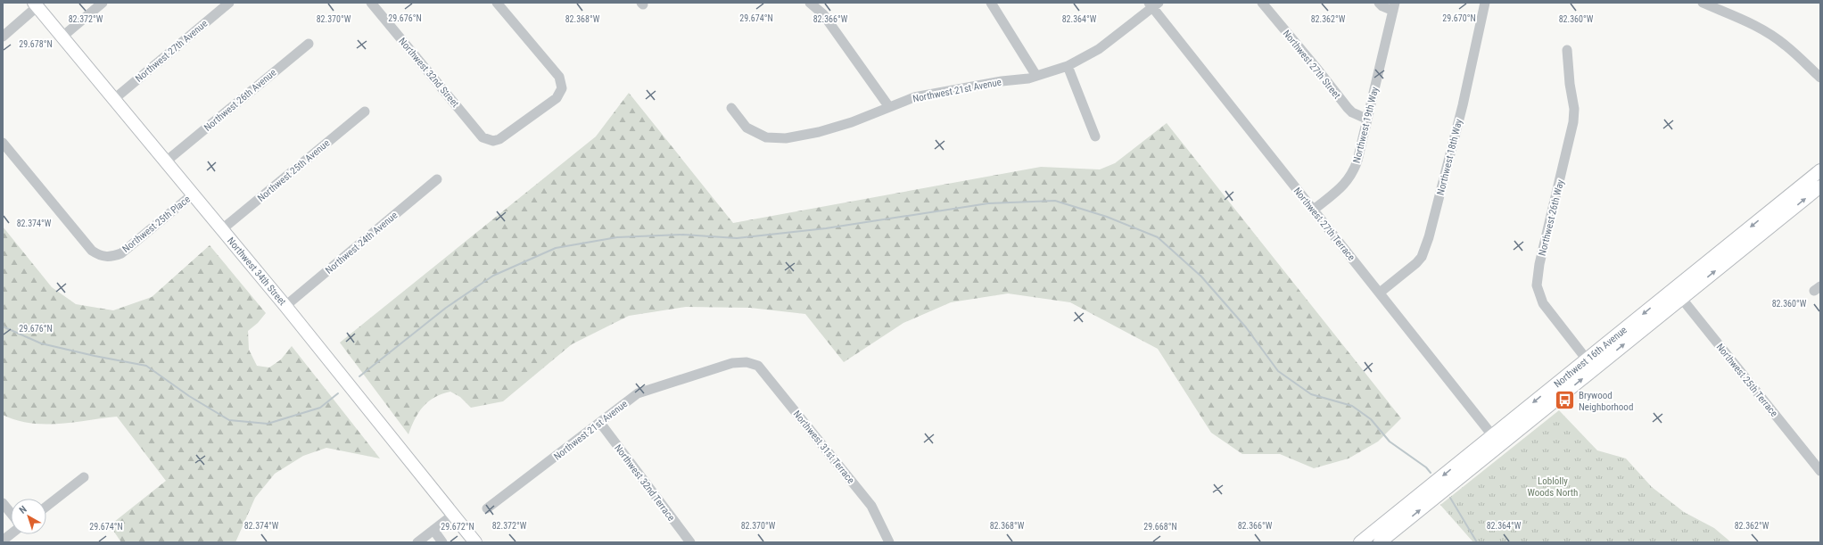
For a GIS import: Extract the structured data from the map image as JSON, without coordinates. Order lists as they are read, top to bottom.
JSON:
{
  "streets": {
    "main road": ["Northwest 34th Street", "Northwest 16th Avenue"],
    "street": [
      "Northwest 27th Avenue",
      "Northwest 27th Street",
      "Northwest 32nd Street",
      "Northwest 21st Avenue",
      "Northwest 26th Avenue",
      "Northwest 19th Way",
      "Northwest 18th Way",
      "Northwest 25th Avenue",
      "Northwest 26th Way",
      "Northwest 25th Place",
      "Northwest 27th Terrace",
      "Northwest 24th Avenue",
      "Northwest 25th Terrace",
      "Northwest 31st Terrace",
      "Northwest 32nd Terrace"
    ]
  },
  "crossings": [
    ["Northwest 27th Avenue", "Northwest 34th Street"],
    ["Northwest 27th Street", "Northwest 19th Way"],
    ["Northwest 21st Avenue", "Northwest 27th Terrace"],
    ["Northwest 21st Avenue", "Northwest 31st Terrace"],
    ["Northwest 21st Avenue", "Northwest 32nd Terrace"],
    ["Northwest 19th Way", "Northwest 27th Terrace"],
    ["Northwest 18th Way", "Northwest 27th Terrace"],
    ["Northwest 25th Avenue", "Northwest 34th Street"],
    ["Northwest 26th Way", "Northwest 16th Avenue"],
    ["Northwest 25th Place", "Northwest 34th Street"],
    ["Northwest 27th Terrace", "Northwest 16th Avenue"],
    ["Northwest 24th Avenue", "Northwest 34th Street"],
    ["Northwest 16th Avenue", "Northwest 25th Terrace"]
  ],
  "parks": ["Loblolly Woods North"],
  "places": {
    "bus stop": ["Brywood Neighborhood"]
  },
  "north": "top left",
  "coordinates": [
    "29.676°N",
    "29.674°N",
    "29.670°N",
    "82.364°W",
    "82.360°W",
    "82.372°W",
    "82.370°W",
    "82.368°W",
    "82.366°W",
    "82.362°W",
    "29.678°N",
    "82.374°W",
    "29.672°N",
    "29.668°N"
  ]
}
